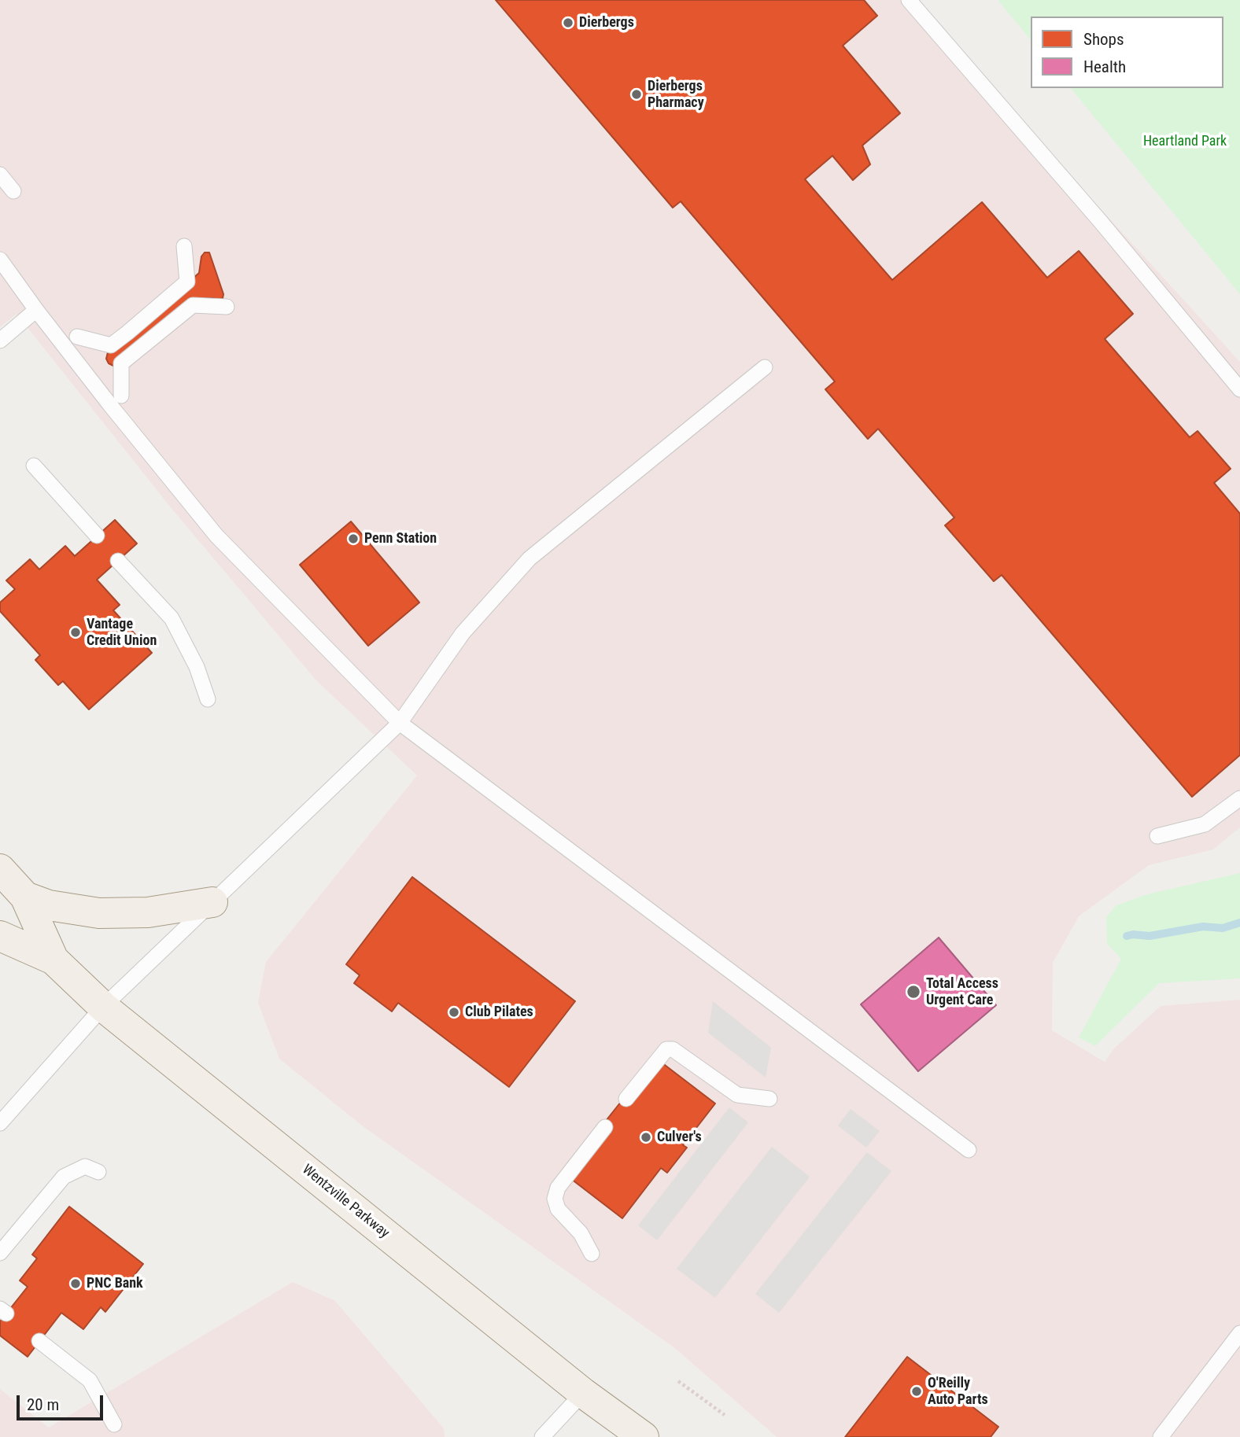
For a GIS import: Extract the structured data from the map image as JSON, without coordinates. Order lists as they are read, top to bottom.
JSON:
{
  "streets": {
    "main road": ["Wentzville Parkway"]
  },
  "parks": ["Heartland Park"],
  "places": [
    "Dierbergs",
    "Dierbergs Pharmacy",
    "Penn Station",
    "Vantage Credit Union",
    "Total Access Urgent Care",
    "Club Pilates",
    "Culver's",
    "PNC Bank",
    "O'Reilly Auto Parts"
  ],
  "legend": ["Shops", "Health"],
  "scale_bar": "20 m"
}
